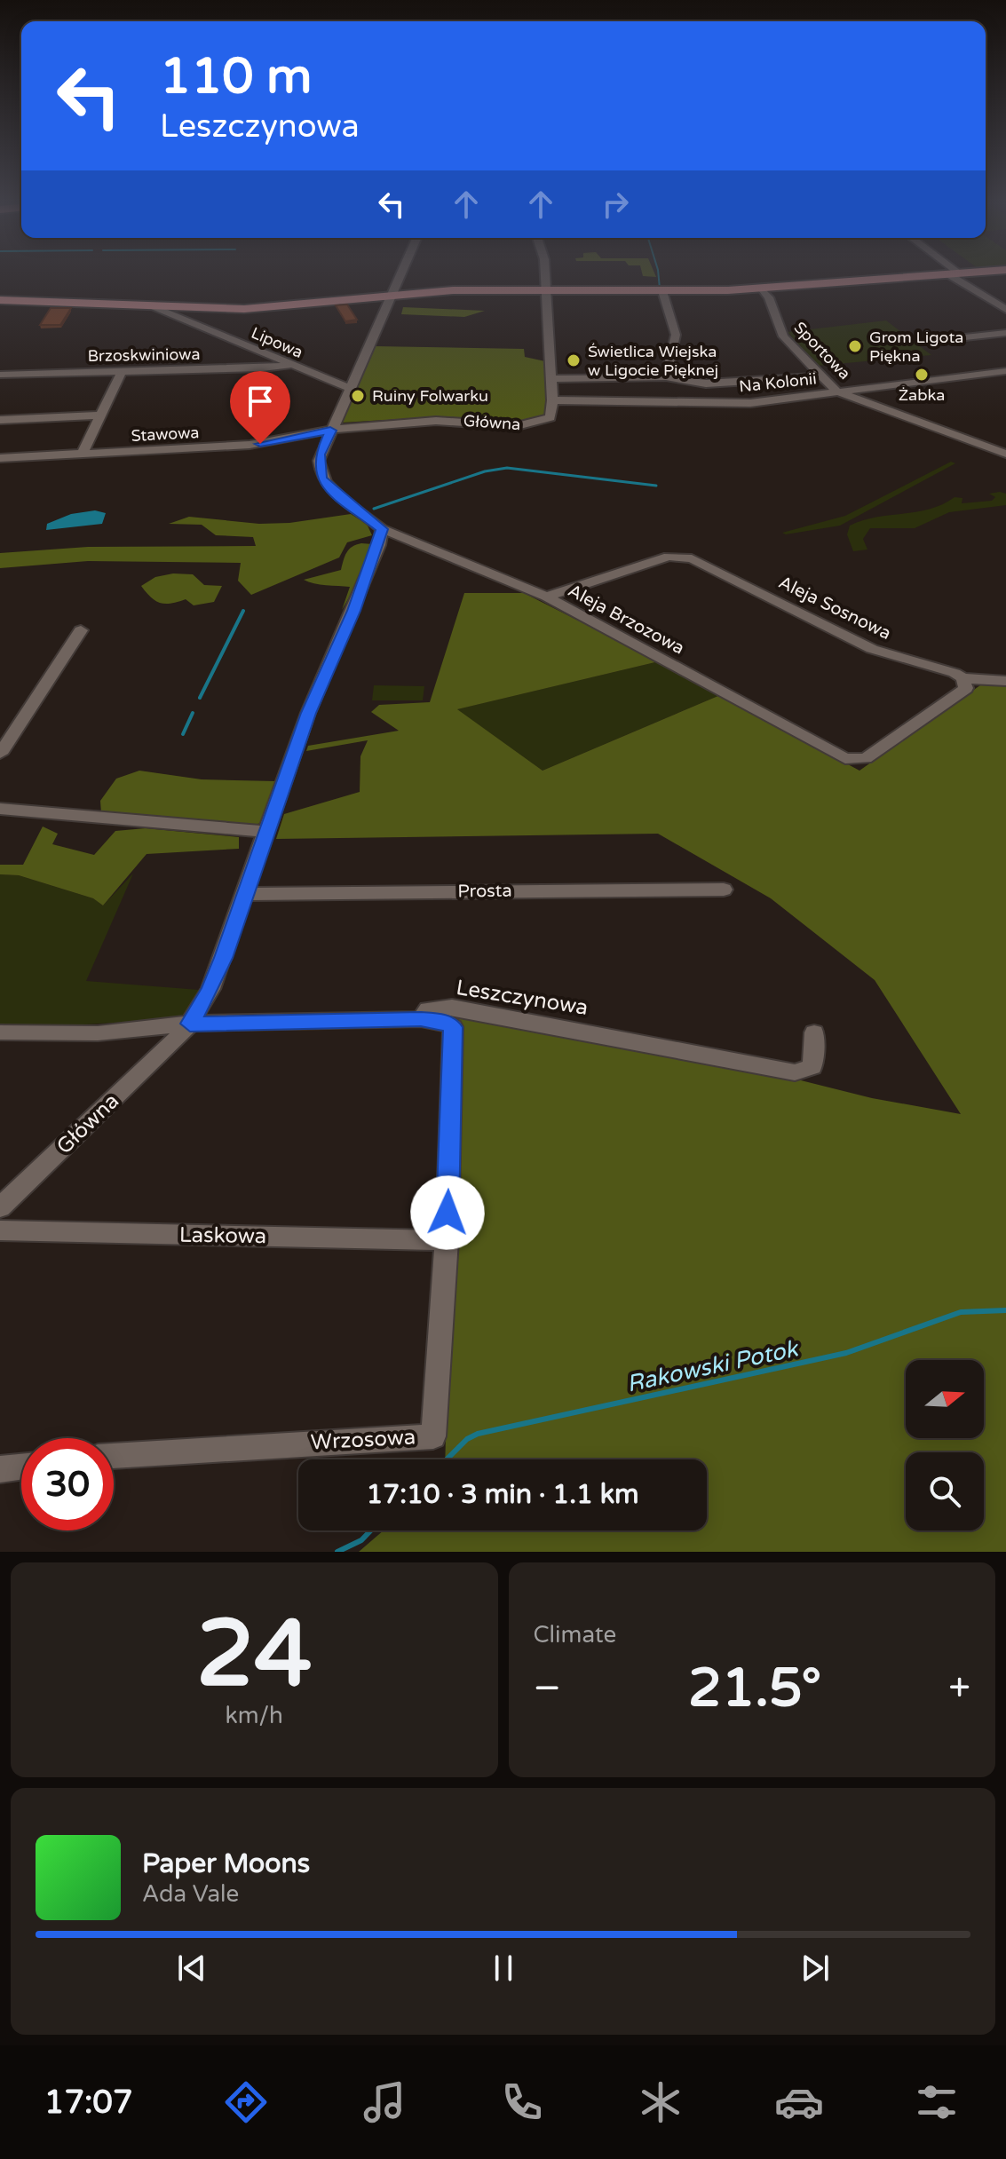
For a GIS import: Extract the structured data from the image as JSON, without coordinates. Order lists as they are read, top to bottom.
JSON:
{
  "streets": {
    "street": [
      "Lipowa",
      "Sportowa",
      "Brzoskwiniowa",
      "Na Kolonii",
      "Główna",
      "Stawowa",
      "Aleja Sosnowa",
      "Aleja Brzozowa",
      "Prosta",
      "Leszczynowa",
      "Laskowa",
      "Wrzosowa"
    ]
  },
  "crossings": [
    ["Lipowa", "Brzoskwiniowa"],
    ["Sportowa", "Na Kolonii"],
    ["Na Kolonii", "Główna"],
    ["Główna", "Stawowa"],
    ["Główna", "Leszczynowa"],
    ["Aleja Sosnowa", "Aleja Brzozowa"],
    ["Laskowa", "Wrzosowa"]
  ],
  "water": ["Rakowski Potok"],
  "places": [
    "Grom Ligota Piękna",
    "Świetlica Wiejska w Ligocie Pięknej",
    "Żabka",
    "Ruiny Folwarku"
  ],
  "north": "right",
  "page": {
    "turn": ["110 m", "Leszczynowa"],
    "limit": "30",
    "trip": "17:10 · 3 min · 1.1 km",
    "tile": [
      ["24", "km/h"],
      "Climate"
    ],
    "heat": ["−", "21.5°", "+"],
    "song": ["Paper Moons", "Ada Vale"],
    "tabs": "17:07"
  }
}
